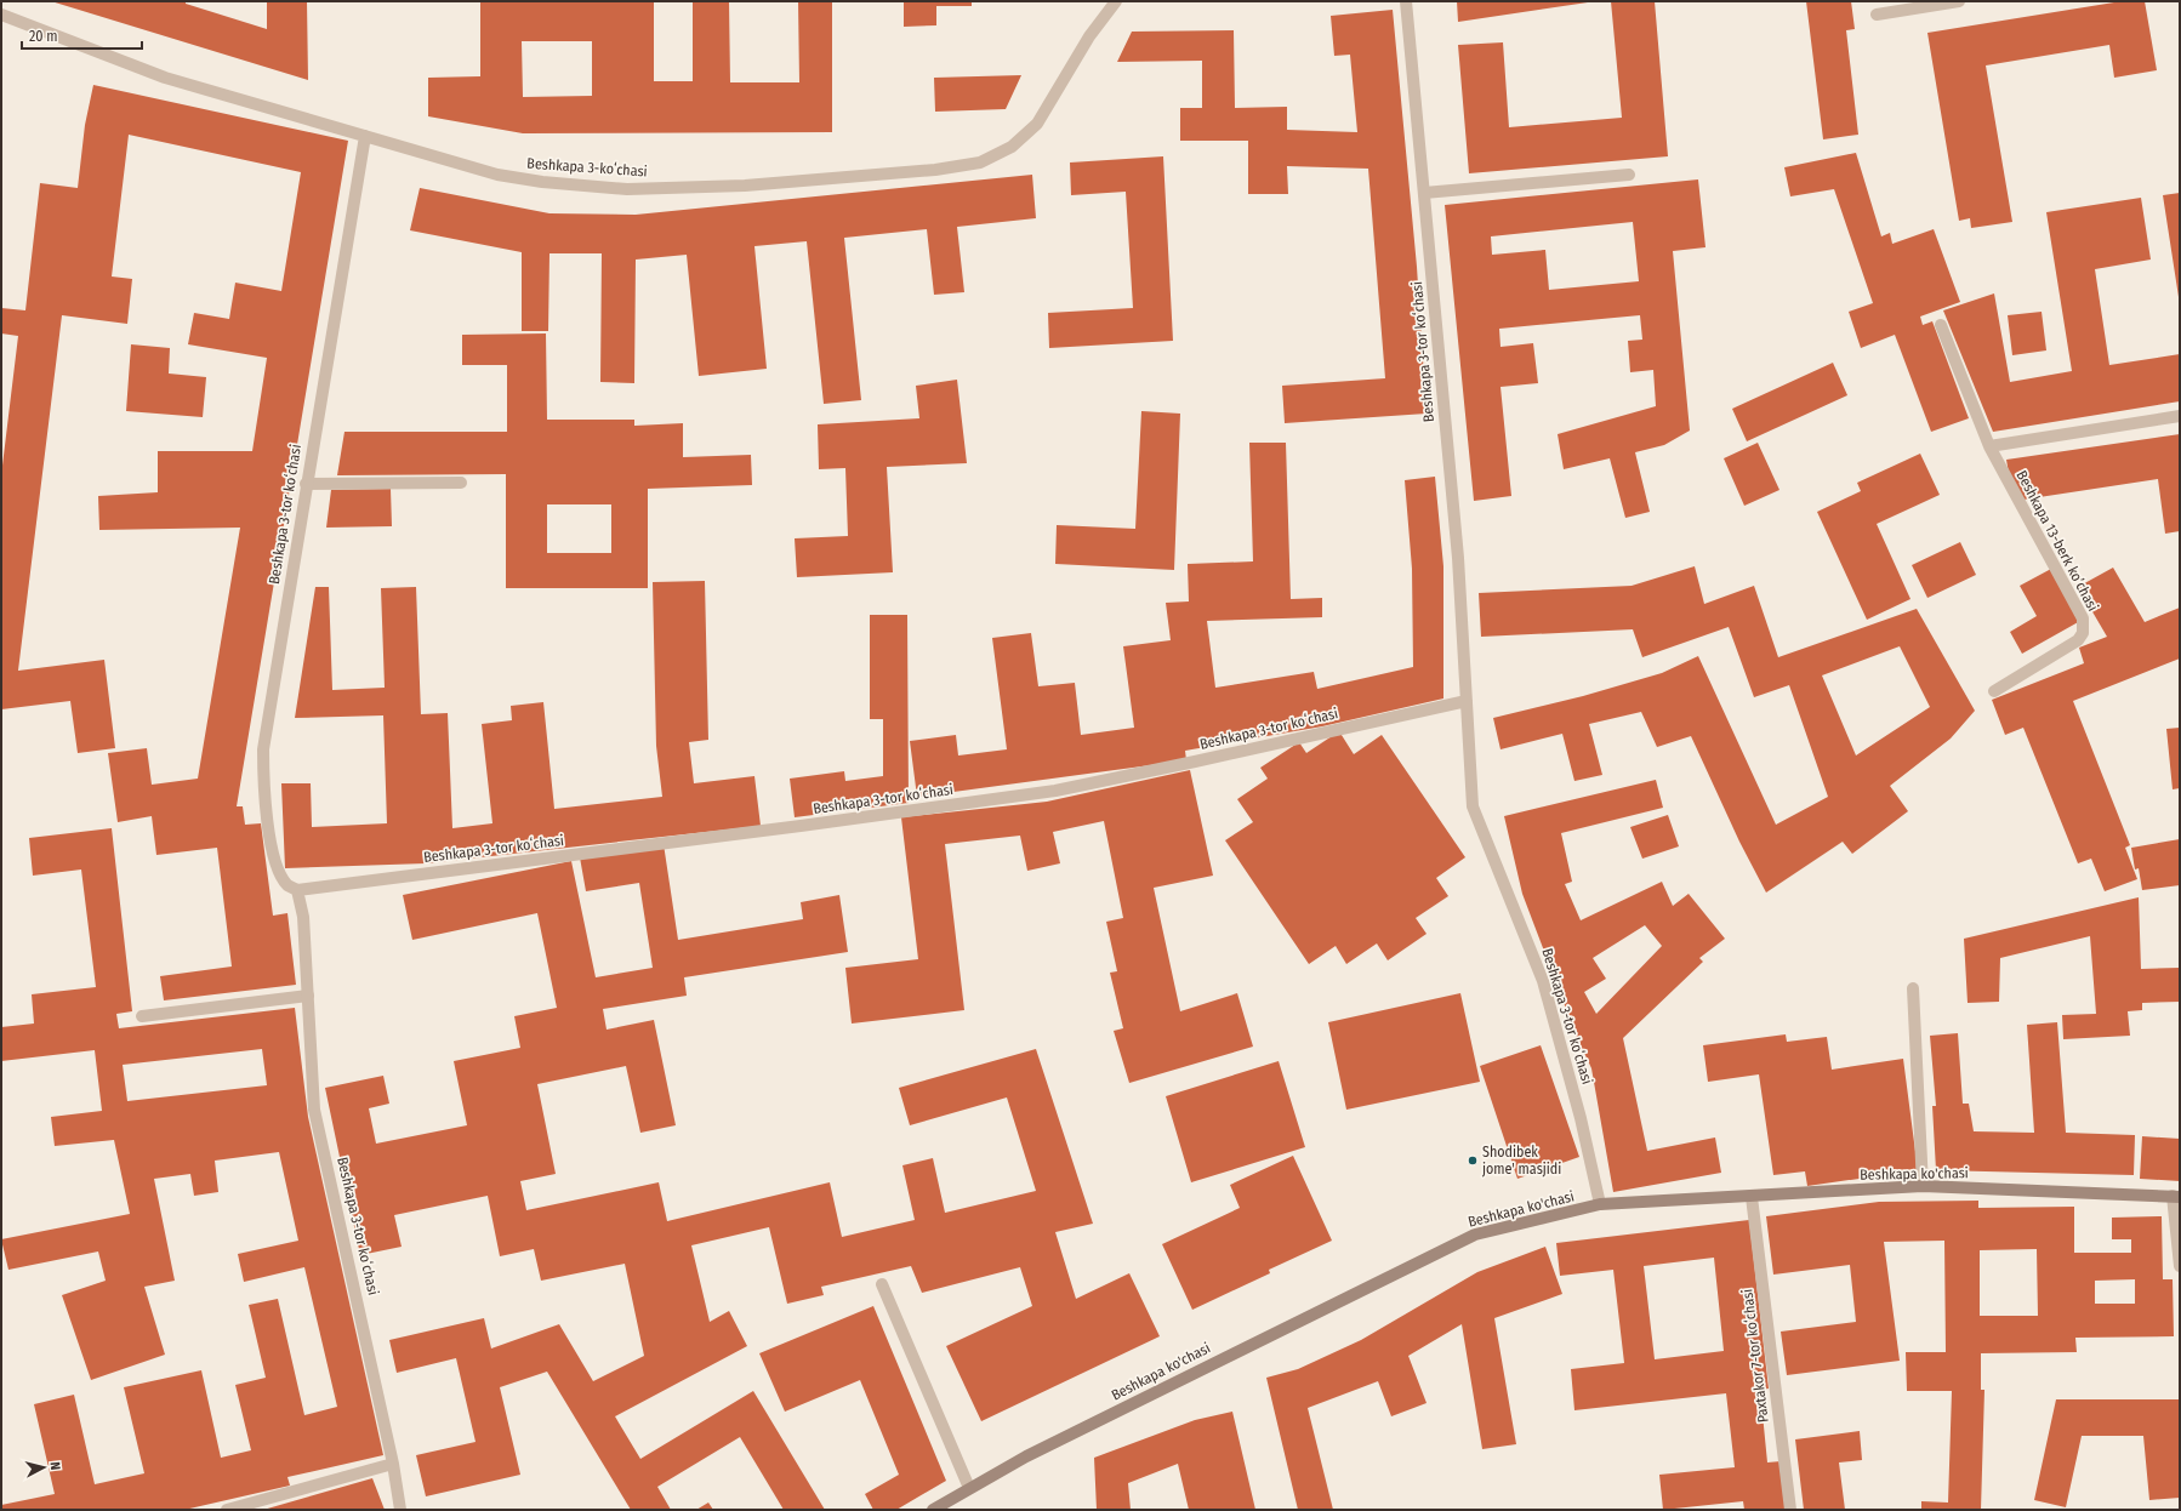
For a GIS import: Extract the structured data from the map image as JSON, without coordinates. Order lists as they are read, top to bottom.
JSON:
{
  "streets": {
    "street": [
      "Beshkapa 3-koʻchasi",
      "Beshkapa 3-tor koʻchasi",
      "Beshkapa 13-berk koʼchasi",
      "Beshkapa ko'chasi",
      "Paxtakor 7-tor koʻchasi"
    ]
  },
  "crossings": [
    ["Beshkapa 3-koʻchasi", "Beshkapa 3-tor koʻchasi"],
    ["Beshkapa 3-tor koʻchasi", "Beshkapa ko'chasi"],
    ["Beshkapa ko'chasi", "Paxtakor 7-tor koʻchasi"]
  ],
  "places": ["Shodibek jome' masjidi"],
  "scale_bar": "20 m",
  "north": "right"
}
